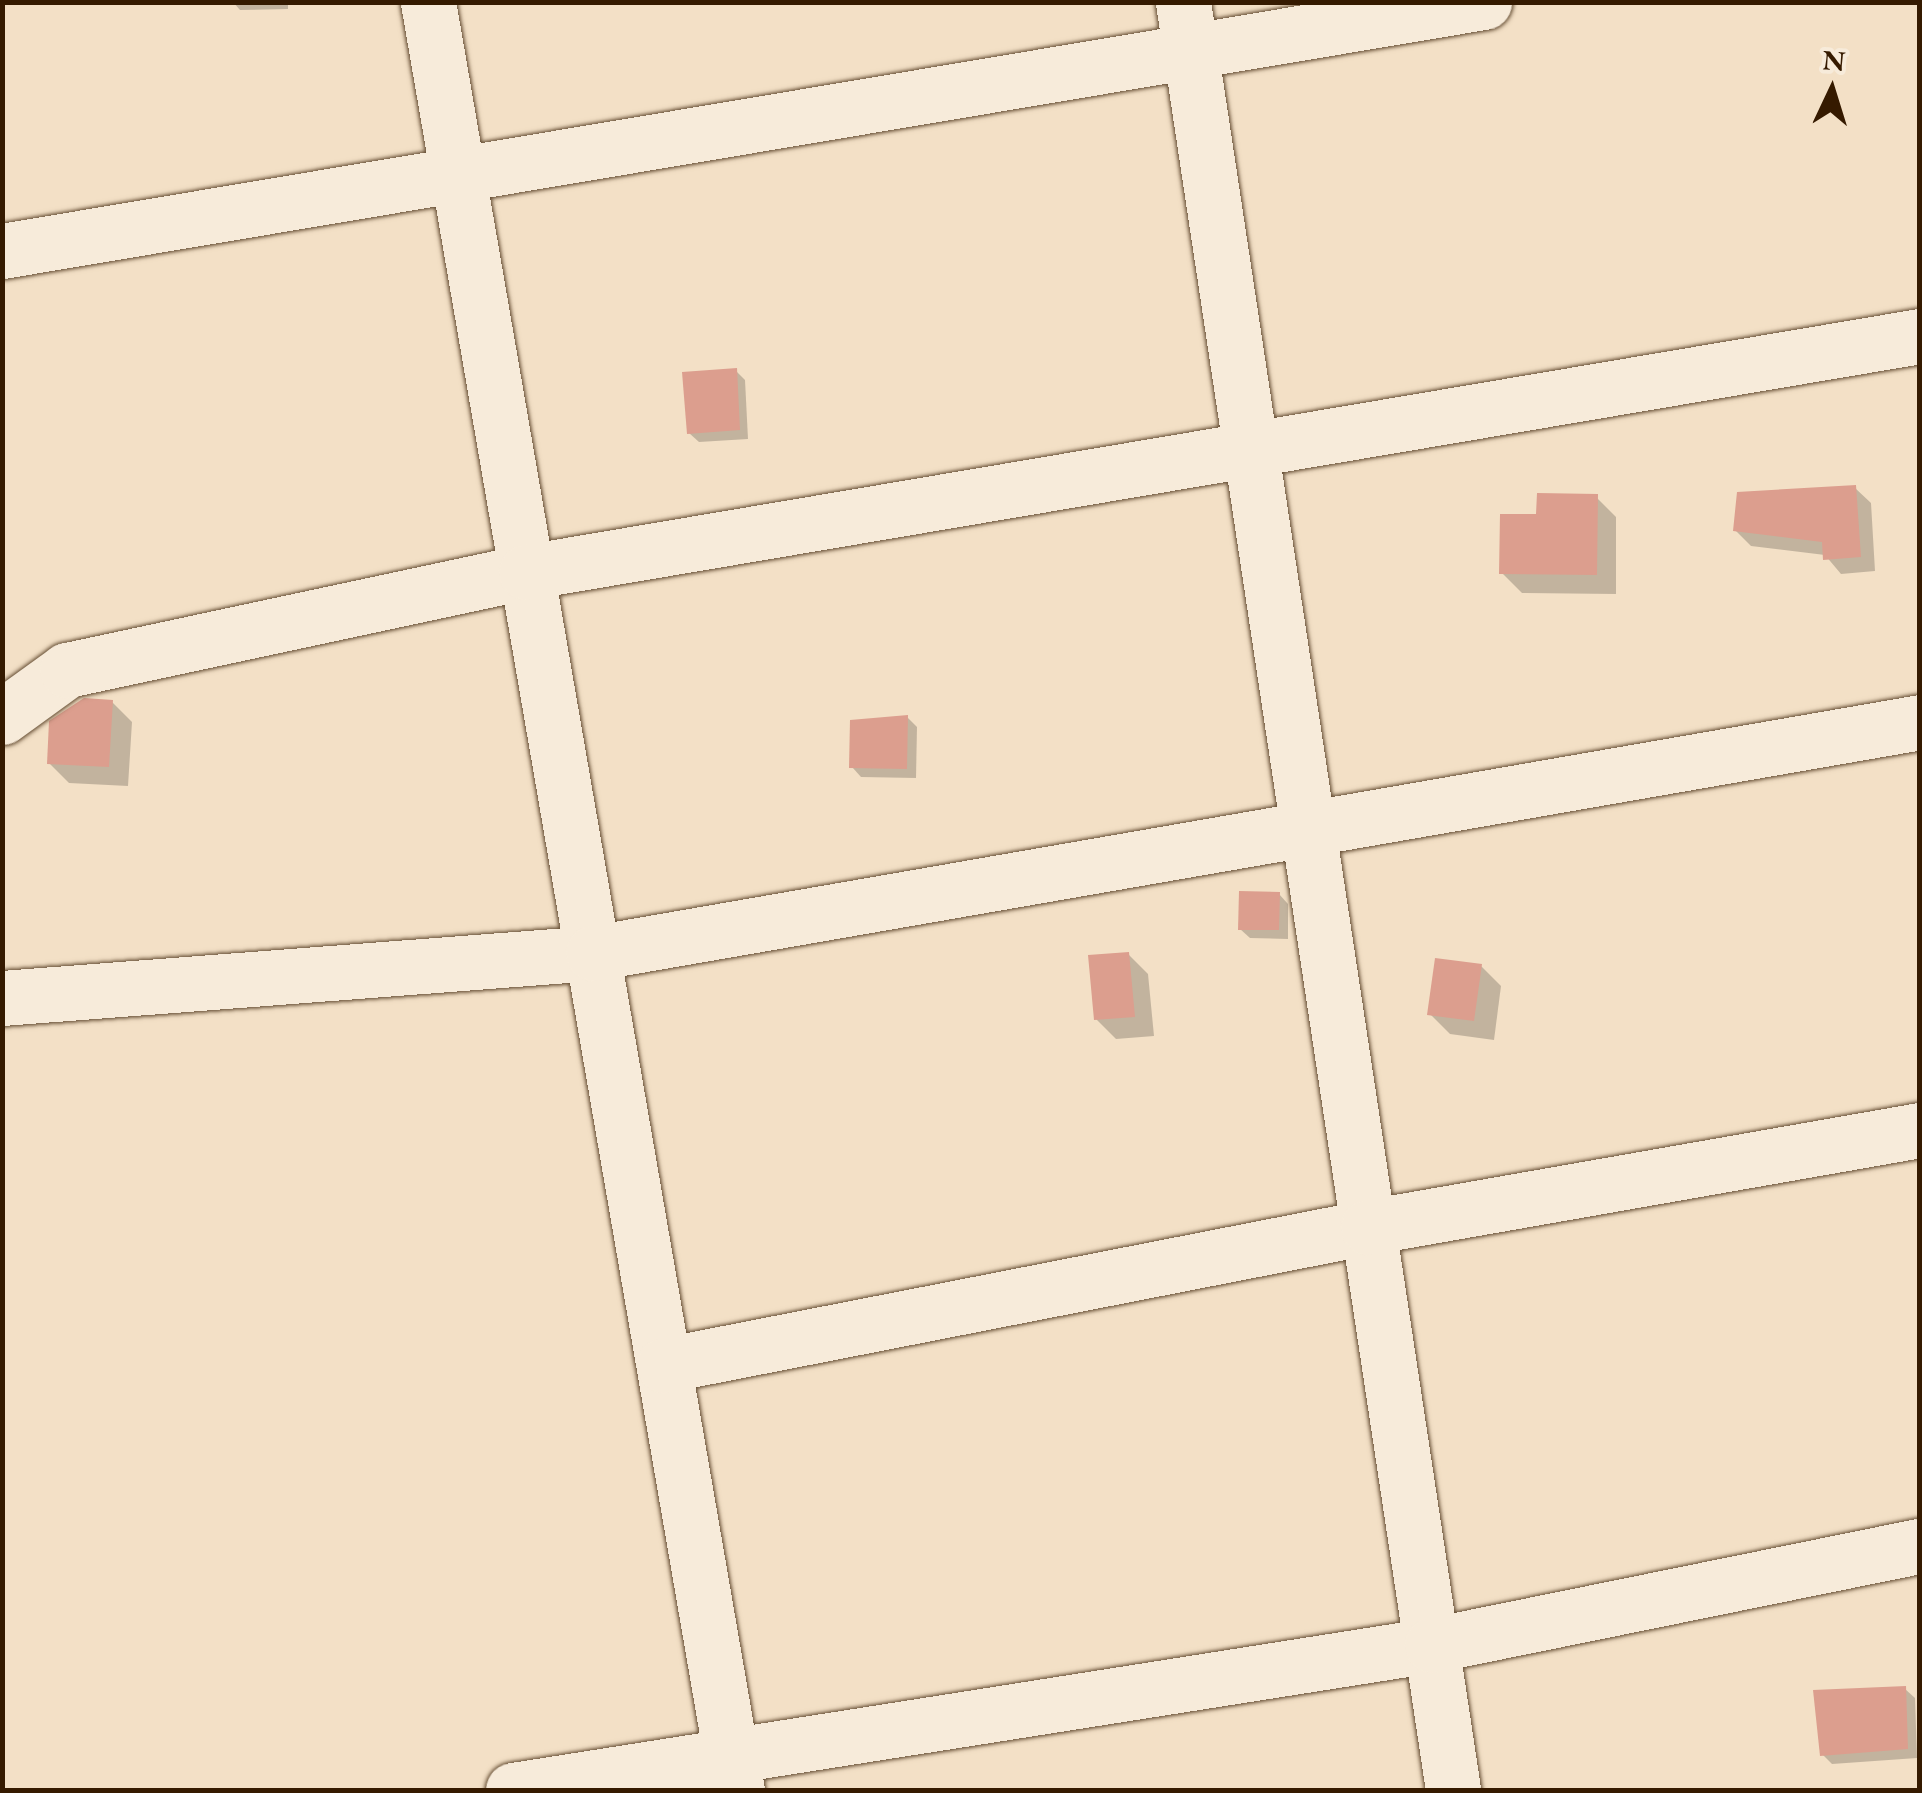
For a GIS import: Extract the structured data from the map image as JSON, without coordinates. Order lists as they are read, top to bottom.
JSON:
{
  "north": "top"
}
